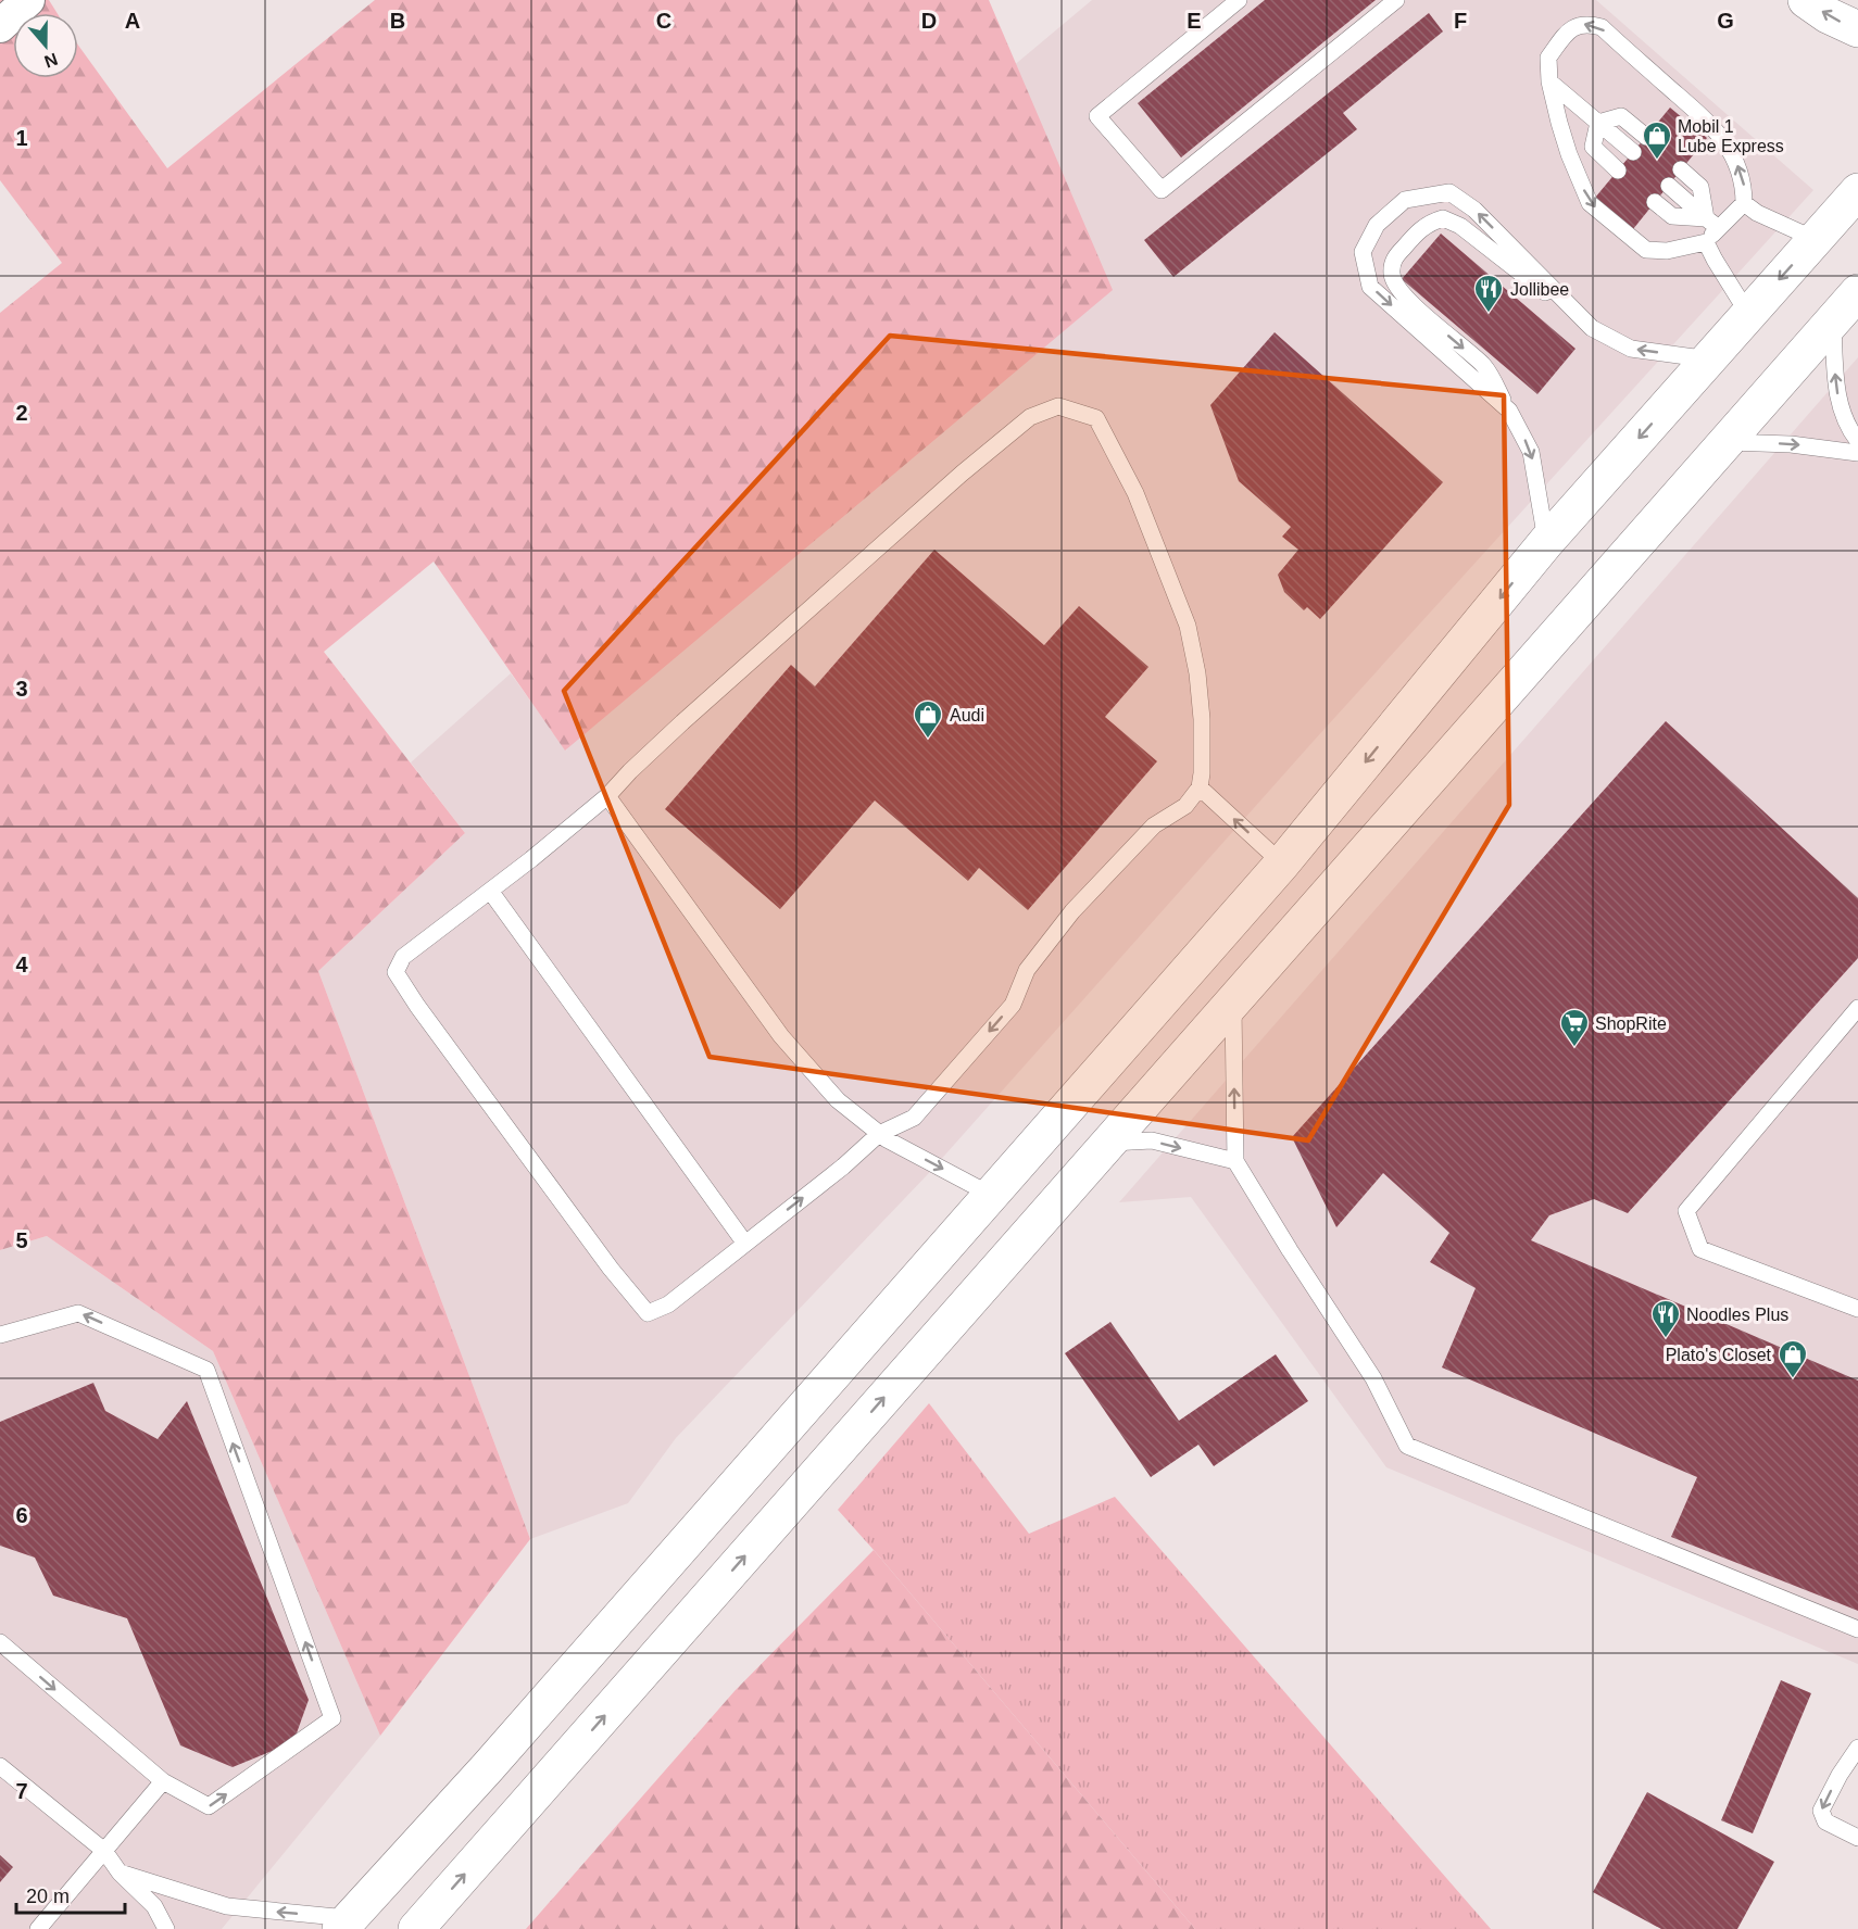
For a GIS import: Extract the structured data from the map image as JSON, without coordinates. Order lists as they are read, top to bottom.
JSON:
{
  "places": {
    "shop": ["Mobil 1 Lube Express", "Audi", "Plato's Closet"],
    "restaurant": ["Jollibee", "Noodles Plus"],
    "supermarket": ["ShopRite"]
  },
  "scale_bar": "20 m",
  "north": "bottom",
  "grid": {
    "columns": [
      "A",
      "B",
      "C",
      "D",
      "E",
      "F",
      "G"
    ],
    "rows": [
      "1",
      "2",
      "3",
      "4",
      "5",
      "6",
      "7"
    ]
  }
}
